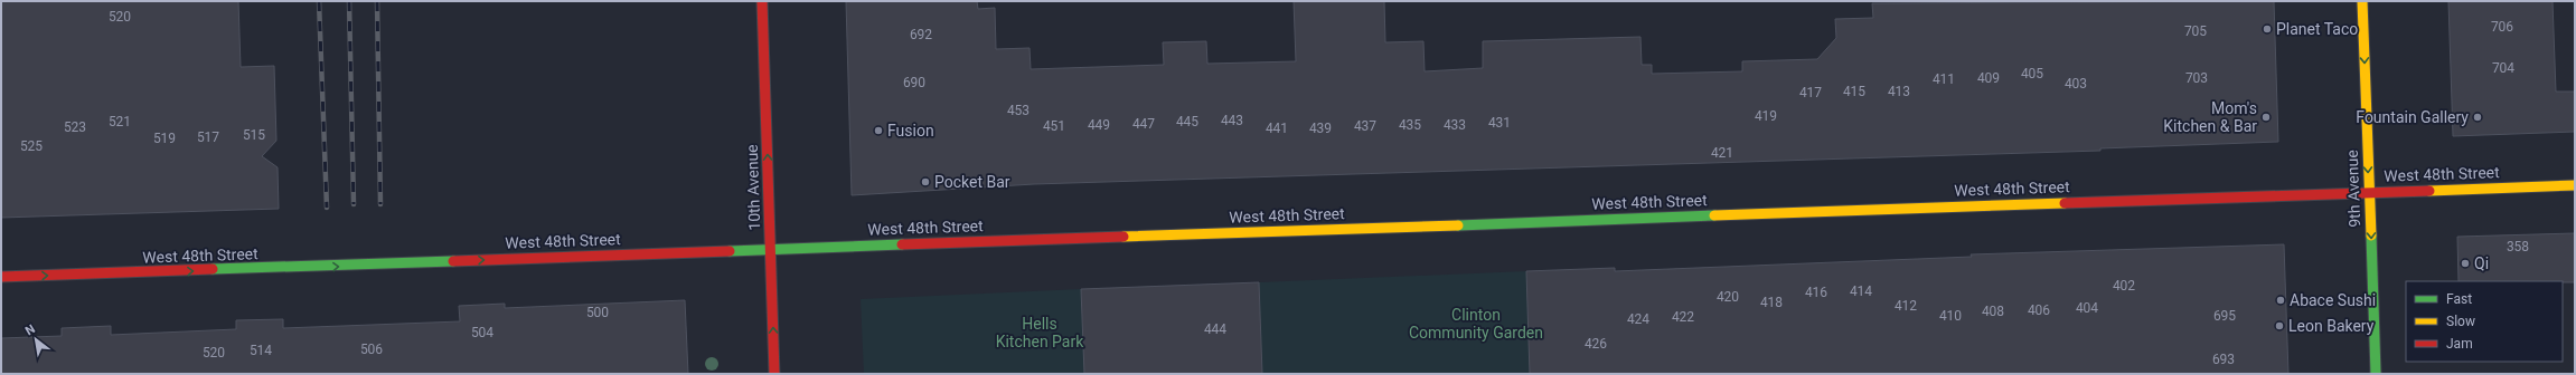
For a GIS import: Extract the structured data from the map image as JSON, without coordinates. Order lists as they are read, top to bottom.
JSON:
{
  "streets": {
    "street": ["West 48th Street", "10th Avenue", "9th Avenue"]
  },
  "crossings": [
    ["West 48th Street", "10th Avenue"],
    ["West 48th Street", "9th Avenue"]
  ],
  "one_way": ["10th Avenue", "9th Avenue"],
  "parks": ["Clinton Community Garden", "Hells Kitchen Park"],
  "places": [
    "Planet Taco",
    "Mom's Kitchen & Bar",
    "Fountain Gallery",
    "Fusion",
    "Pocket Bar",
    "Qi",
    "Abace Sushi",
    "Leon Bakery"
  ],
  "house_numbers": [
    "520",
    "706",
    "705",
    "692",
    "704",
    "405",
    "409",
    "703",
    "411",
    "690",
    "403",
    "415",
    "413",
    "417",
    "453",
    "419",
    "443",
    "521",
    "445",
    "431",
    "447",
    "449",
    "435",
    "433",
    "451",
    "437",
    "523",
    "441",
    "439",
    "515",
    "517",
    "519",
    "525",
    "421",
    "358",
    "402",
    "414",
    "416",
    "420",
    "418",
    "412",
    "404",
    "406",
    "408",
    "500",
    "410",
    "695",
    "422",
    "424",
    "444",
    "504",
    "426",
    "506",
    "514",
    "520",
    "693"
  ],
  "legend": ["Fast", "Slow", "Jam"],
  "north": "top left"
}
